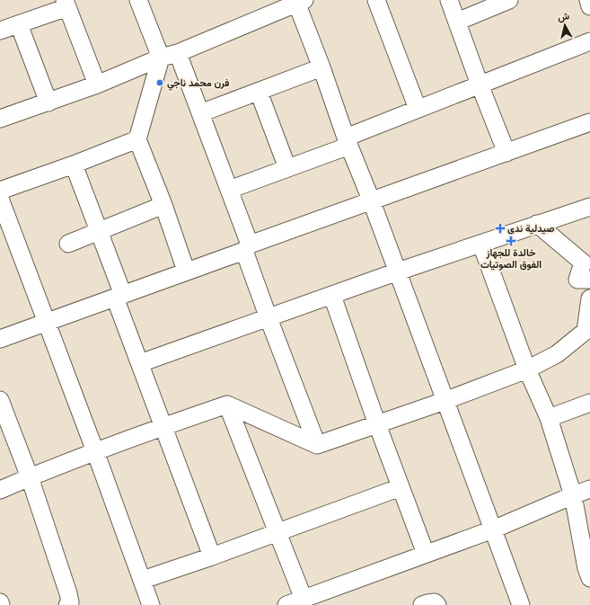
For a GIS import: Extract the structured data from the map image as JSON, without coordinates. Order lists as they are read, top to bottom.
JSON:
{
  "places": {
    "other": ["فرن محمد ناجي"],
    "health": ["صيدلية ندى", "خالدة للجهاز الفوق الصوتيات"]
  },
  "north": "top"
}
